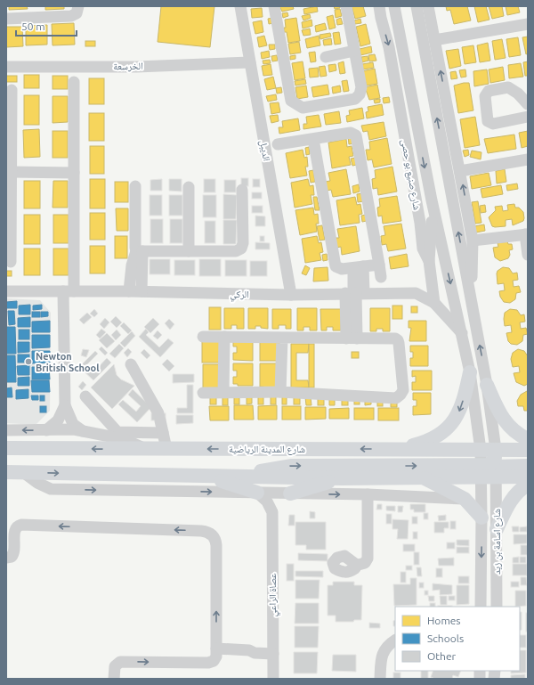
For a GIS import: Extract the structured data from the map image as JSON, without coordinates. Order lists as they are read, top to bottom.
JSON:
{
  "streets": {
    "main road": ["شارع المدينة الرياضية"],
    "street": [
      "الخرسعة",
      "الديبل",
      "شارع صنيع بو حصى",
      "الركي",
      "شارع اسامة بن زيد",
      "عصاة الراعي"
    ]
  },
  "crossings": [
    ["الخرسعة", "الديبل"],
    ["الديبل", "الركي"],
    ["شارع صنيع بو حصى", "الركي"],
    ["شارع صنيع بو حصى", "شارع المدينة الرياضية"],
    ["شارع صنيع بو حصى", "شارع اسامة بن زيد"]
  ],
  "places": ["Newton British School"],
  "legend": ["Homes", "Schools", "Other"],
  "scale_bar": "50 m"
}
